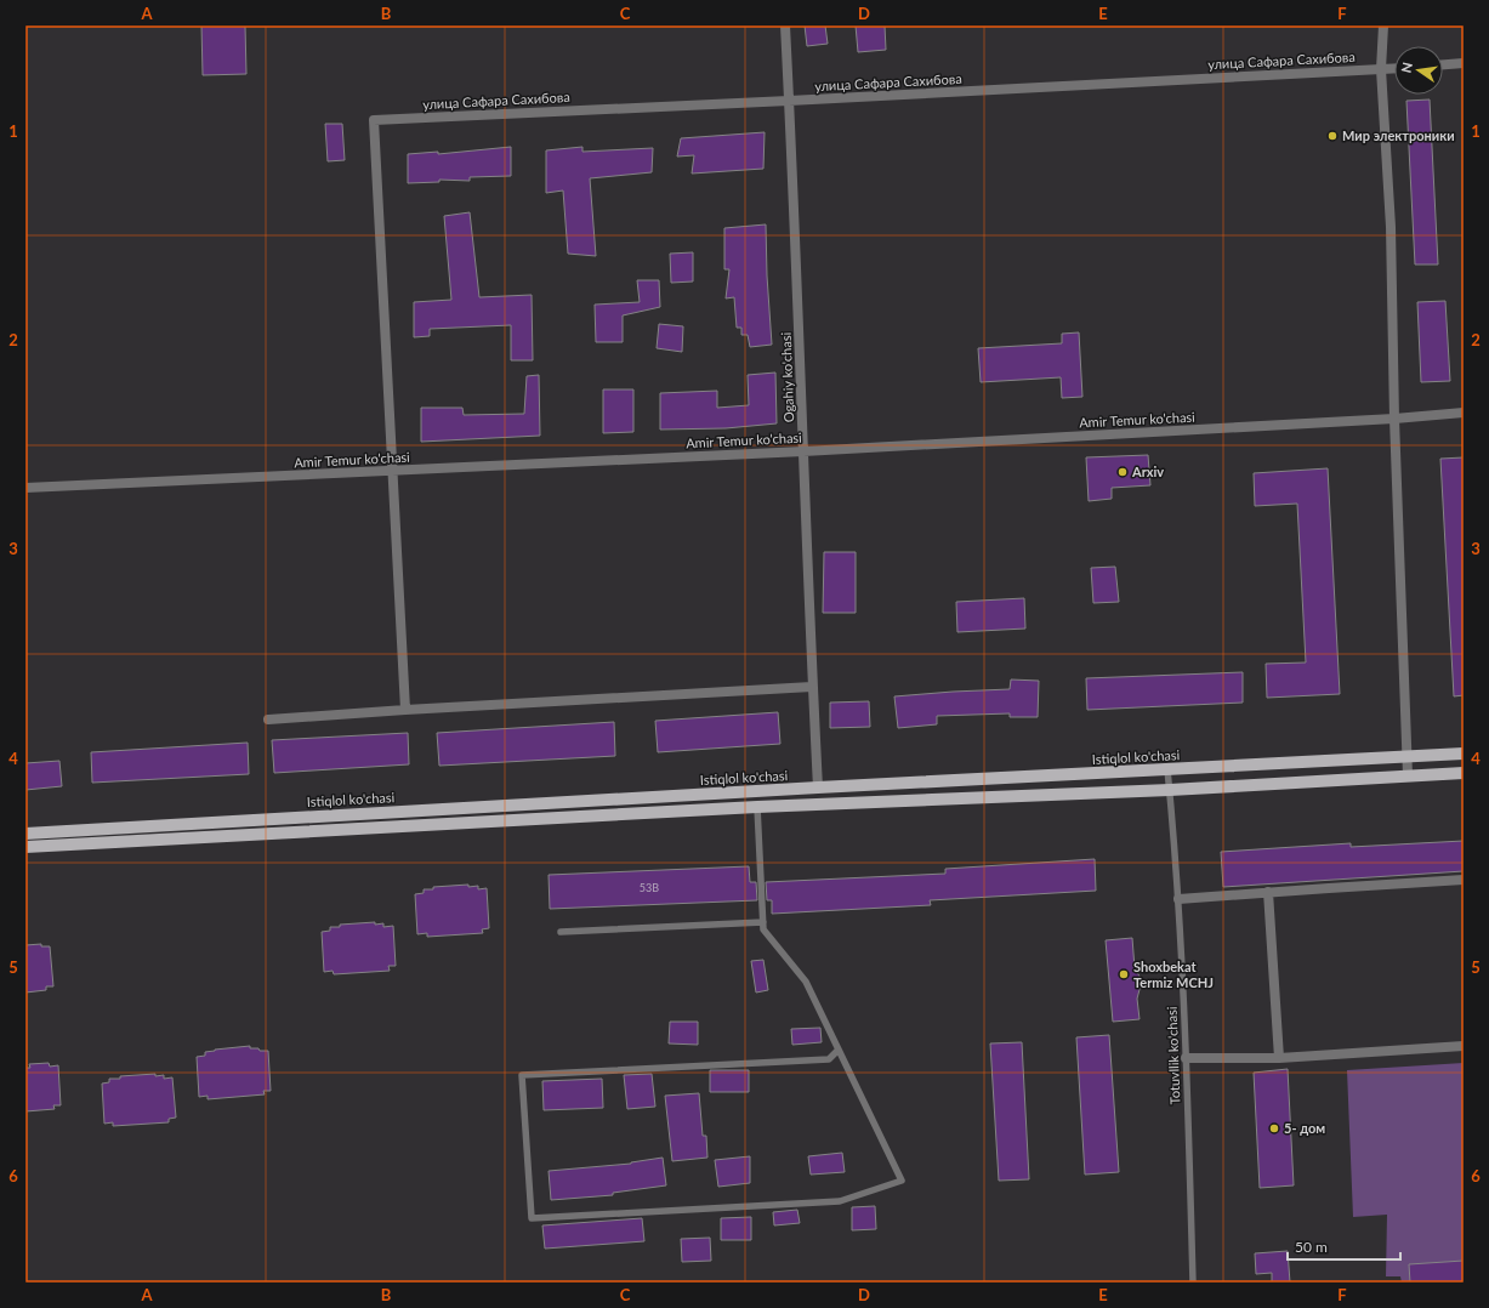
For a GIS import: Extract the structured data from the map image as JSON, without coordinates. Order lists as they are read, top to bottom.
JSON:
{
  "streets": {
    "main road": ["Istiqlol ko'chasi"],
    "street": ["улица Сафара Сахибова", "Ogahiy ko'chasi", "Amir Temur ko'chasi"],
    "lane": ["Totuvllik ko'chasi"]
  },
  "crossings": [
    ["улица Сафара Сахибова", "Ogahiy ko'chasi"],
    ["улица Сафара Сахибова", "Amir Temur ko'chasi"],
    ["Ogahiy ko'chasi", "Amir Temur ko'chasi"],
    ["Ogahiy ko'chasi", "Istiqlol ko'chasi"],
    ["Istiqlol ko'chasi", "Totuvllik ko'chasi"]
  ],
  "places": [
    "Мир электроники",
    "Arxiv",
    "Shoxbekat Termiz MCHJ",
    "5- дом"
  ],
  "house_numbers": ["53B"],
  "scale_bar": "50 m",
  "north": "left",
  "grid": {
    "columns": [
      "A",
      "B",
      "C",
      "D",
      "E",
      "F"
    ],
    "rows": [
      "1",
      "2",
      "3",
      "4",
      "5",
      "6"
    ]
  }
}
